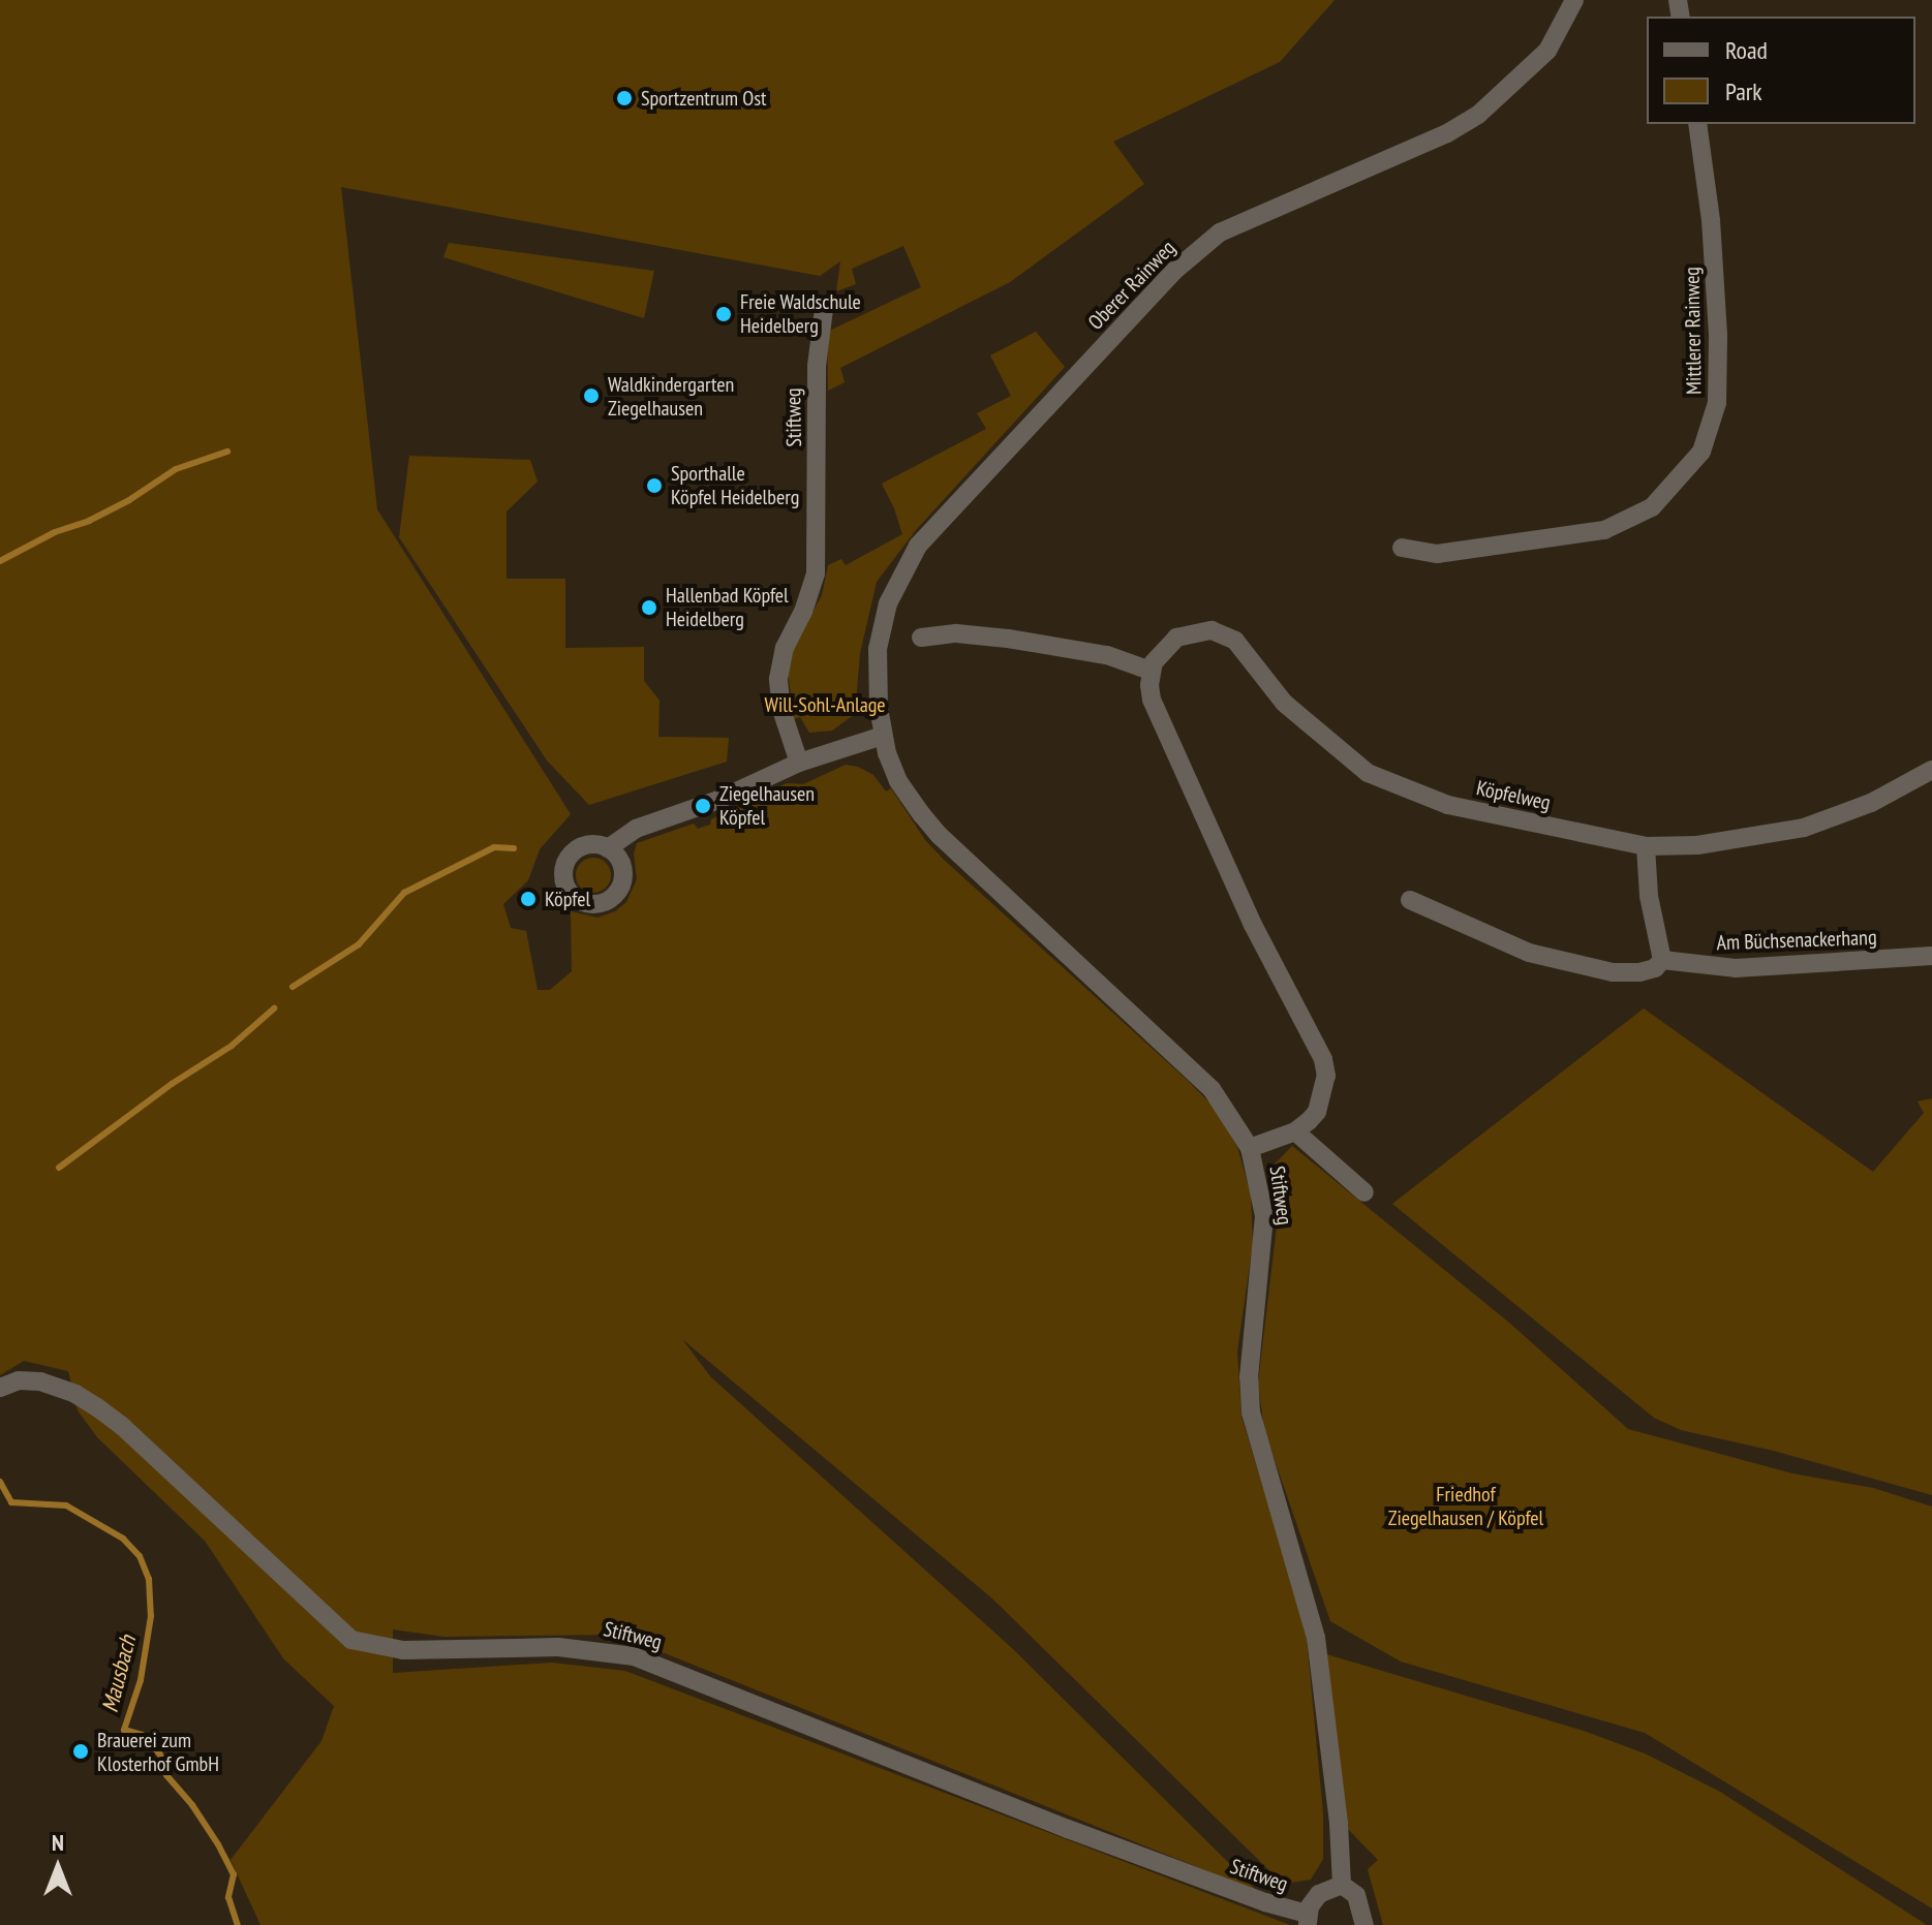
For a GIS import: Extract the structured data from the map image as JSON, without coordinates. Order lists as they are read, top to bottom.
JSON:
{
  "streets": {
    "street": [
      "Oberer Rainweg",
      "Mittlerer Rainweg",
      "Stiftweg",
      "Köpfelweg",
      "Am Büchsenackerhang"
    ]
  },
  "crossings": [
    ["Oberer Rainweg", "Stiftweg"]
  ],
  "water": ["Mausbach"],
  "parks": ["Will-Sohl-Anlage", "Friedhof Ziegelhausen / Köpfel"],
  "places": [
    "Sportzentrum Ost",
    "Freie Waldschule Heidelberg",
    "Waldkindergarten Ziegelhausen",
    "Sporthalle Köpfel Heidelberg",
    "Hallenbad Köpfel Heidelberg",
    "Ziegelhausen Köpfel",
    "Köpfel",
    "Brauerei zum Klosterhof GmbH"
  ],
  "legend": ["Road", "Park"],
  "north": "top"
}
